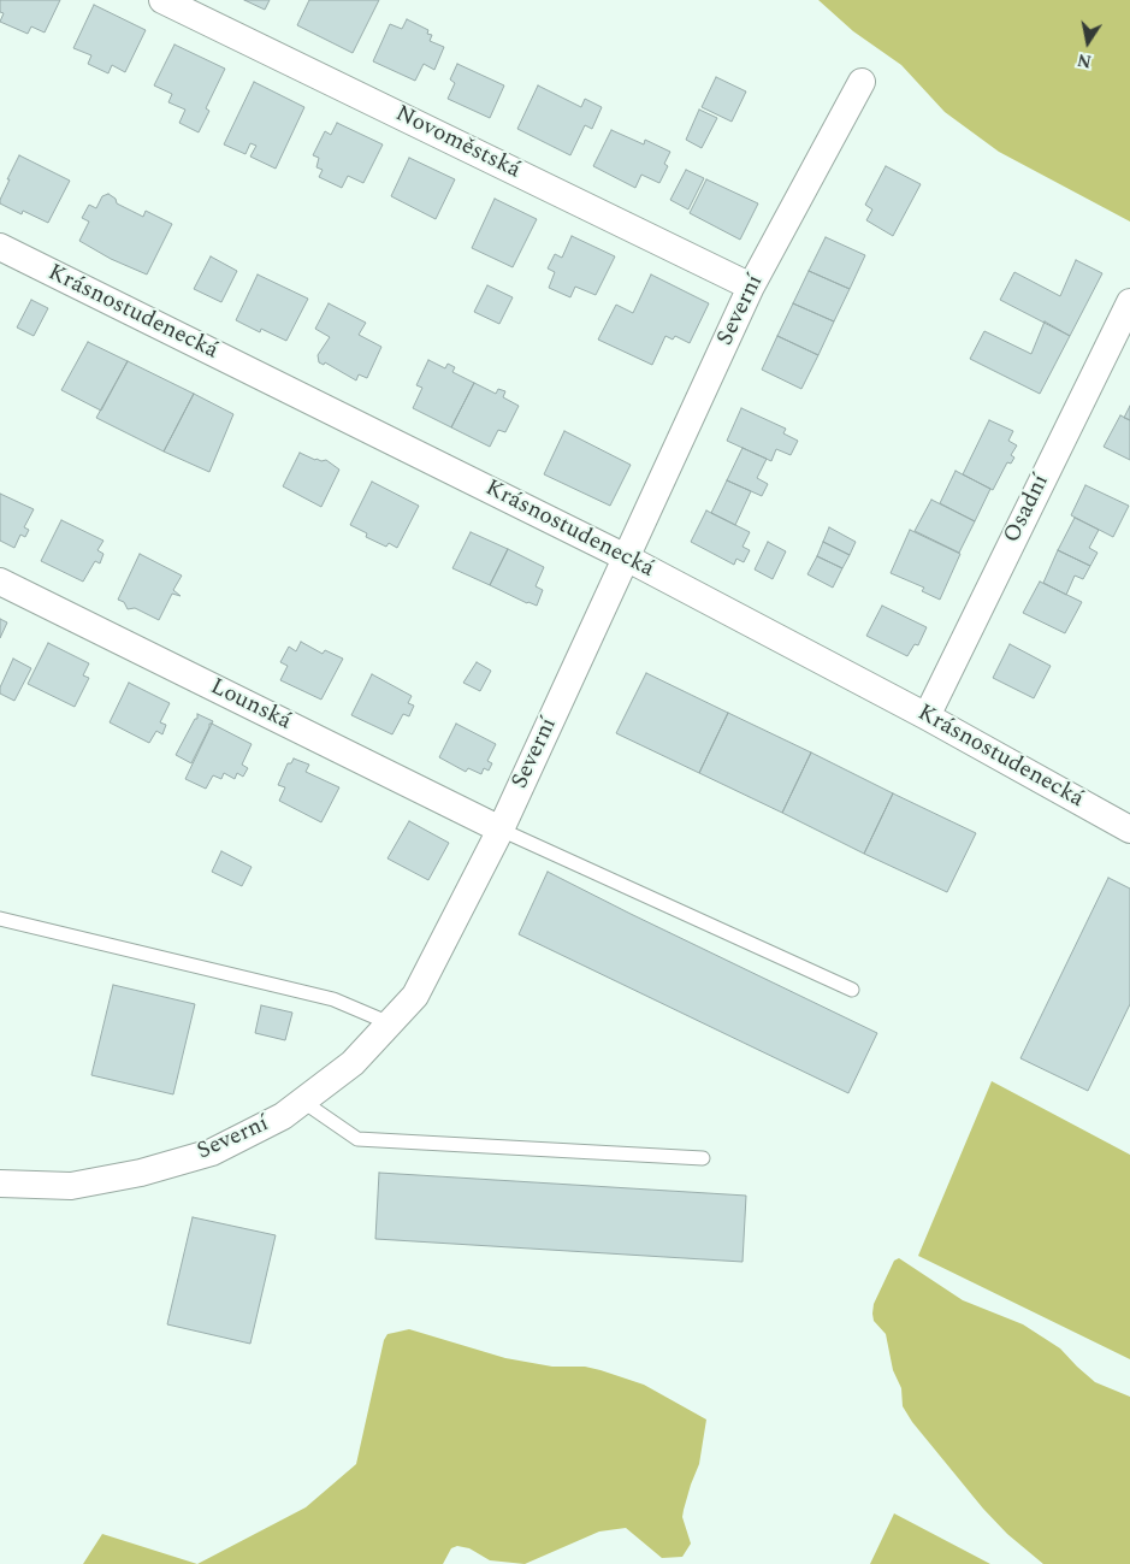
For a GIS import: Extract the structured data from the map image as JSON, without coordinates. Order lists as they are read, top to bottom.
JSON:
{
  "streets": {
    "street": [
      "Novoměstská",
      "Severní",
      "Krásnostudenecká",
      "Osadní",
      "Lounská"
    ]
  },
  "crossings": [
    ["Novoměstská", "Severní"],
    ["Severní", "Krásnostudenecká"],
    ["Severní", "Lounská"],
    ["Krásnostudenecká", "Osadní"]
  ],
  "north": "bottom"
}
